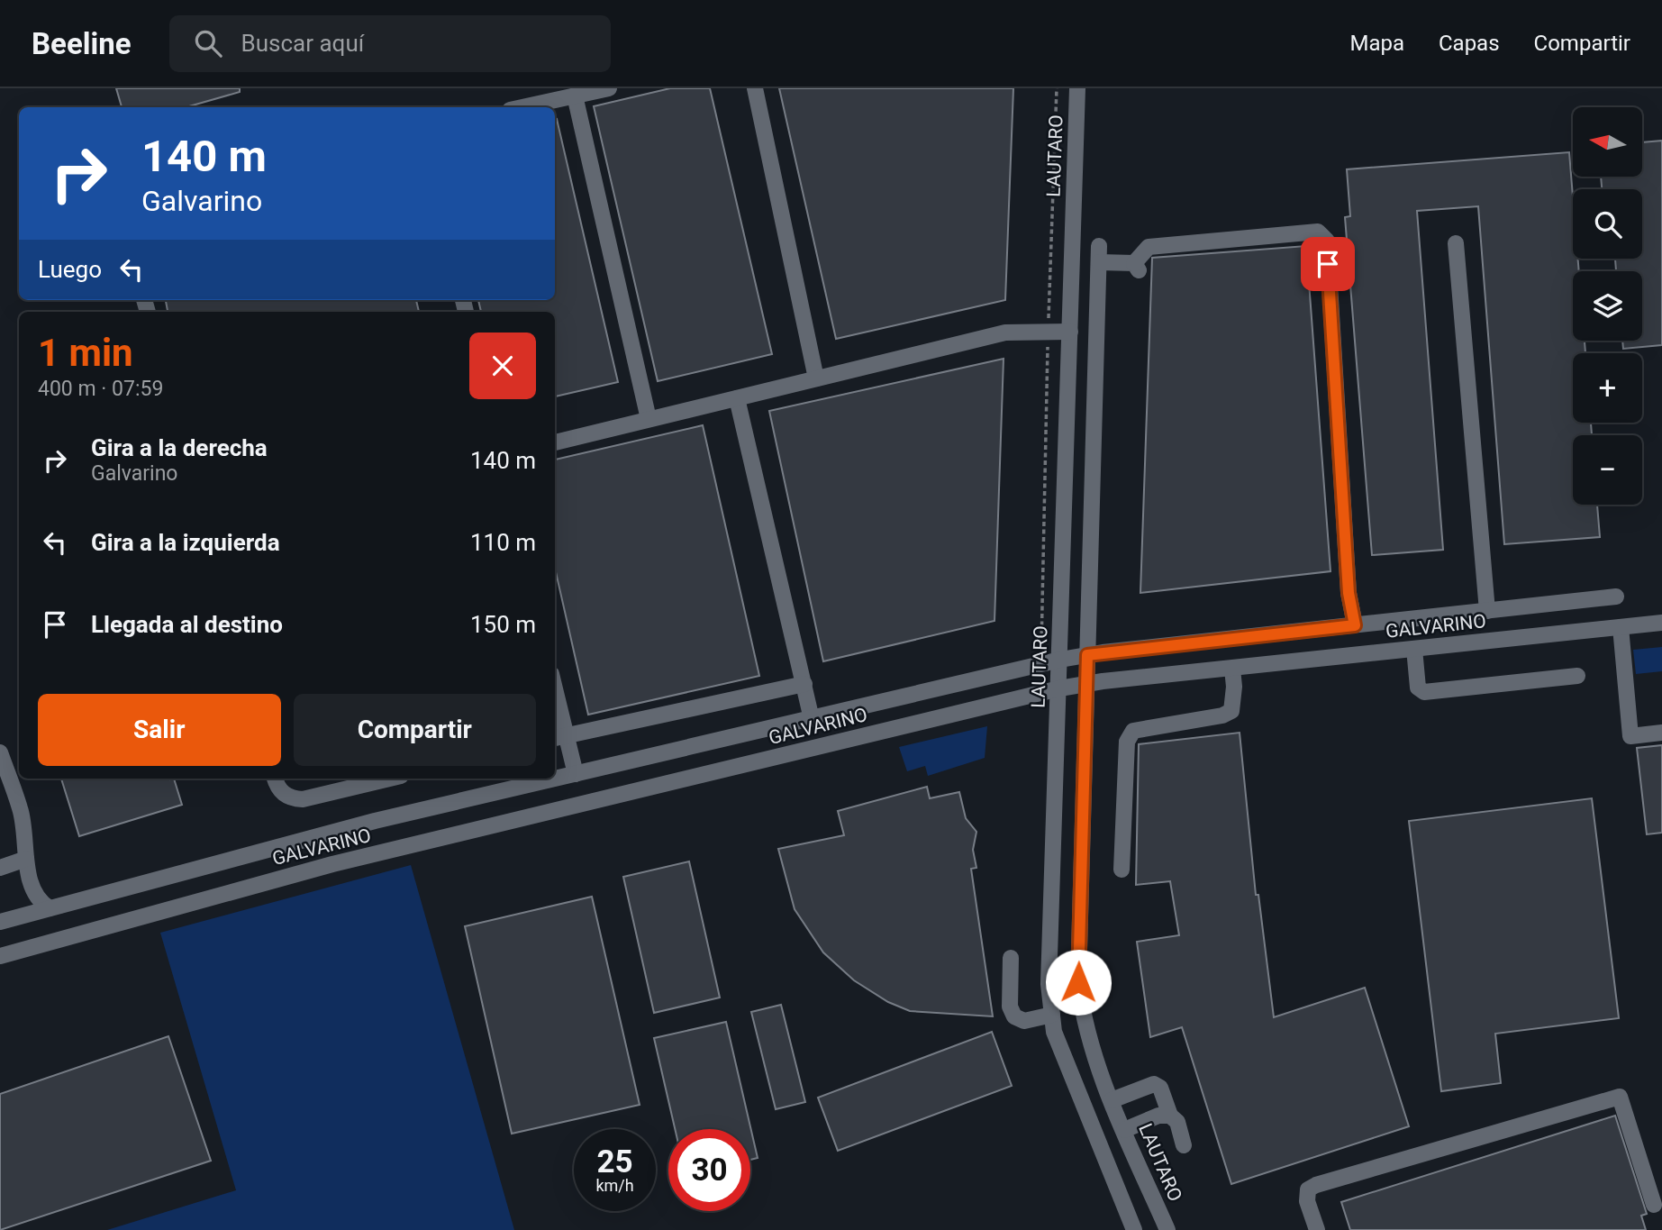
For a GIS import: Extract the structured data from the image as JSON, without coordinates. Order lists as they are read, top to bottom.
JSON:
{
  "streets": {
    "street": ["LAUTARO", "GALVARINO"]
  },
  "crossings": [
    ["LAUTARO", "GALVARINO"]
  ],
  "north": "left",
  "page": {
    "header": "Beeline",
    "search": "Buscar aquí",
    "nav": ["Mapa", "Capas", "Compartir"],
    "map_buttons": ["+", "−"],
    "turn": ["140 m", "Galvarino"],
    "then": "Luego",
    "heading": ["1 min", "400 m · 07:59"],
    "list": [
      {
        "name": "Gira a la derecha",
        "note": "Galvarino",
        "value": "140 m"
      },
      {
        "name": "Gira a la izquierda",
        "value": "110 m"
      },
      {
        "name": "Llegada al destino",
        "value": "150 m"
      }
    ],
    "buttons": ["Salir", "Compartir"],
    "speed": "25 km/h",
    "limit": "30"
  }
}
